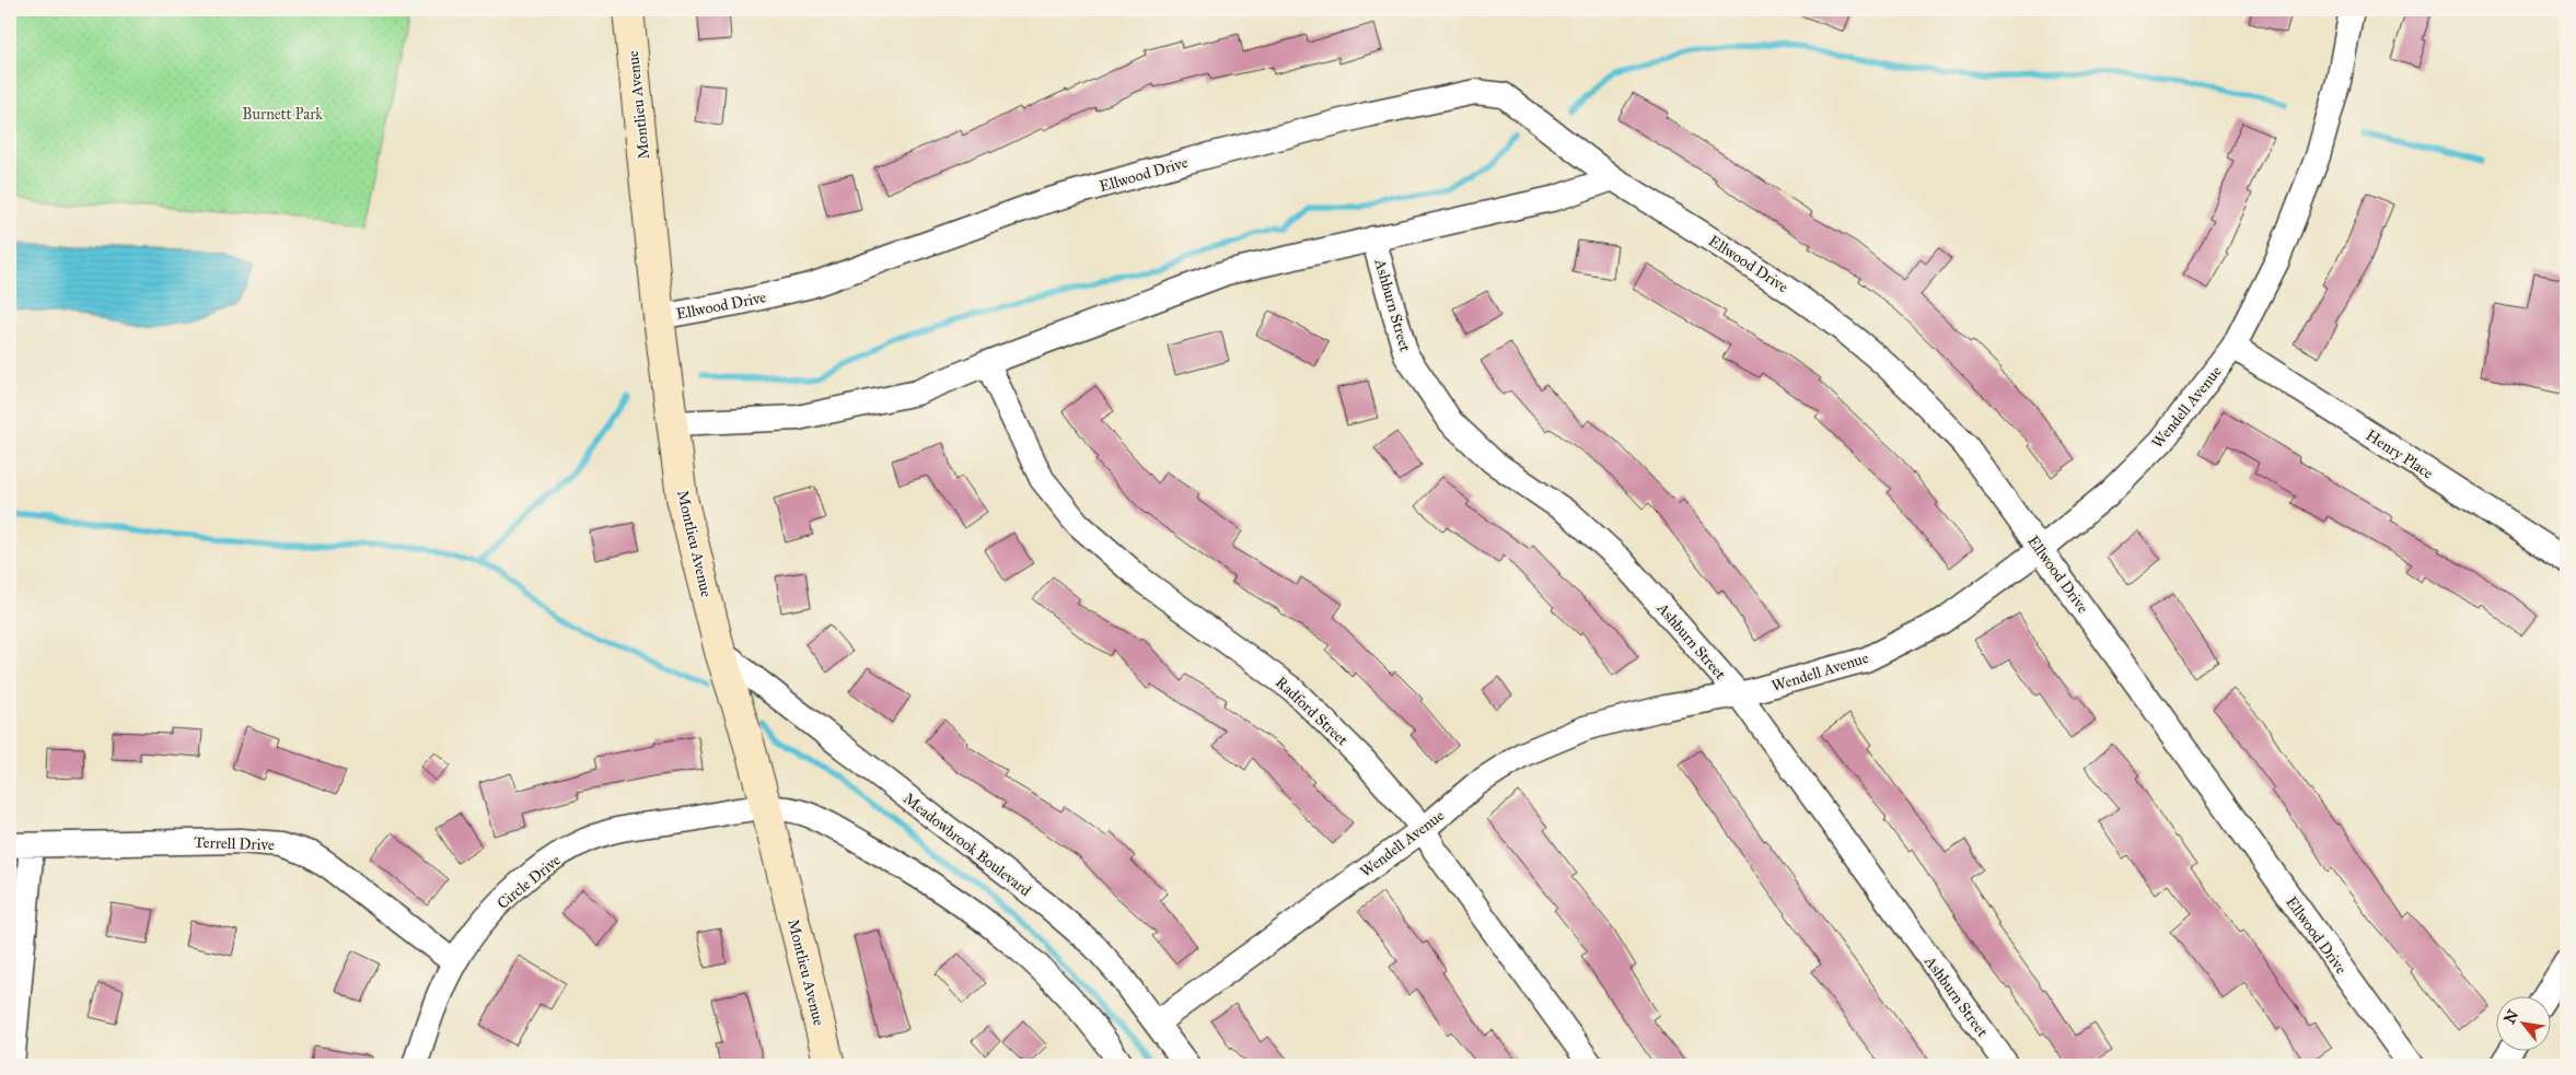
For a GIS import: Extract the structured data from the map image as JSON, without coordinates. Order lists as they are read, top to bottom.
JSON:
{
  "streets": {
    "street": [
      "Montlieu Avenue",
      "Ellwood Drive",
      "Ashburn Street",
      "Wendell Avenue",
      "Henry Place",
      "Radford Street",
      "Terrell Drive",
      "Meadowbrook Boulevard",
      "Circle Drive"
    ]
  },
  "crossings": [
    ["Montlieu Avenue", "Ellwood Drive"],
    ["Montlieu Avenue", "Meadowbrook Boulevard"],
    ["Montlieu Avenue", "Circle Drive"],
    ["Ellwood Drive", "Wendell Avenue"],
    ["Ashburn Street", "Wendell Avenue"],
    ["Wendell Avenue", "Henry Place"],
    ["Wendell Avenue", "Radford Street"],
    ["Wendell Avenue", "Meadowbrook Boulevard"],
    ["Terrell Drive", "Circle Drive"]
  ],
  "parks": ["Burnett Park"],
  "north": "top left"
}
